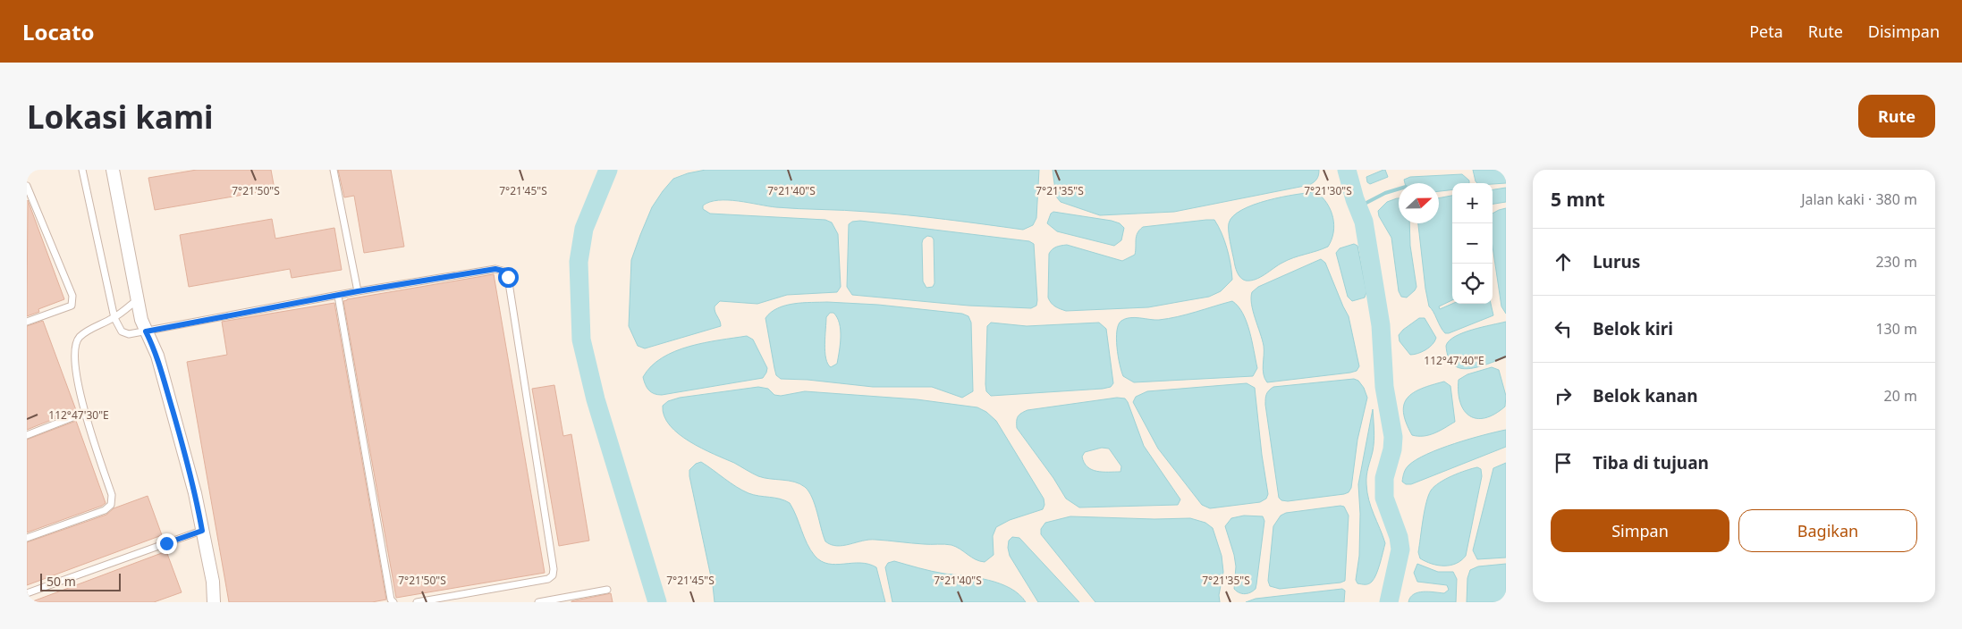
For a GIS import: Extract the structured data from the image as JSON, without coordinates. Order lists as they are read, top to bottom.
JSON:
{
  "scale_bar": "50 m",
  "north": "right",
  "page": {
    "header": "Locato",
    "nav": ["Peta", "Rute", "Disimpan"],
    "buttons": [
      "Rute",
      ["Simpan", "Bagikan"]
    ],
    "title": "Lokasi kami",
    "heading": ["5 mnt", "Jalan kaki · 380 m"],
    "map_buttons": ["+", "−"],
    "list": [
      ["Lurus", "230 m"],
      ["Belok kiri", "130 m"],
      ["Belok kanan", "20 m"],
      "Tiba di tujuan"
    ],
    "scale": "50 m"
  },
  "coordinates": [
    "7°21'50\"S",
    "7°21'45\"S",
    "7°21'40\"S",
    "7°21'35\"S",
    "7°21'30\"S",
    "112°47'40\"E",
    "112°47'30\"E"
  ]
}
